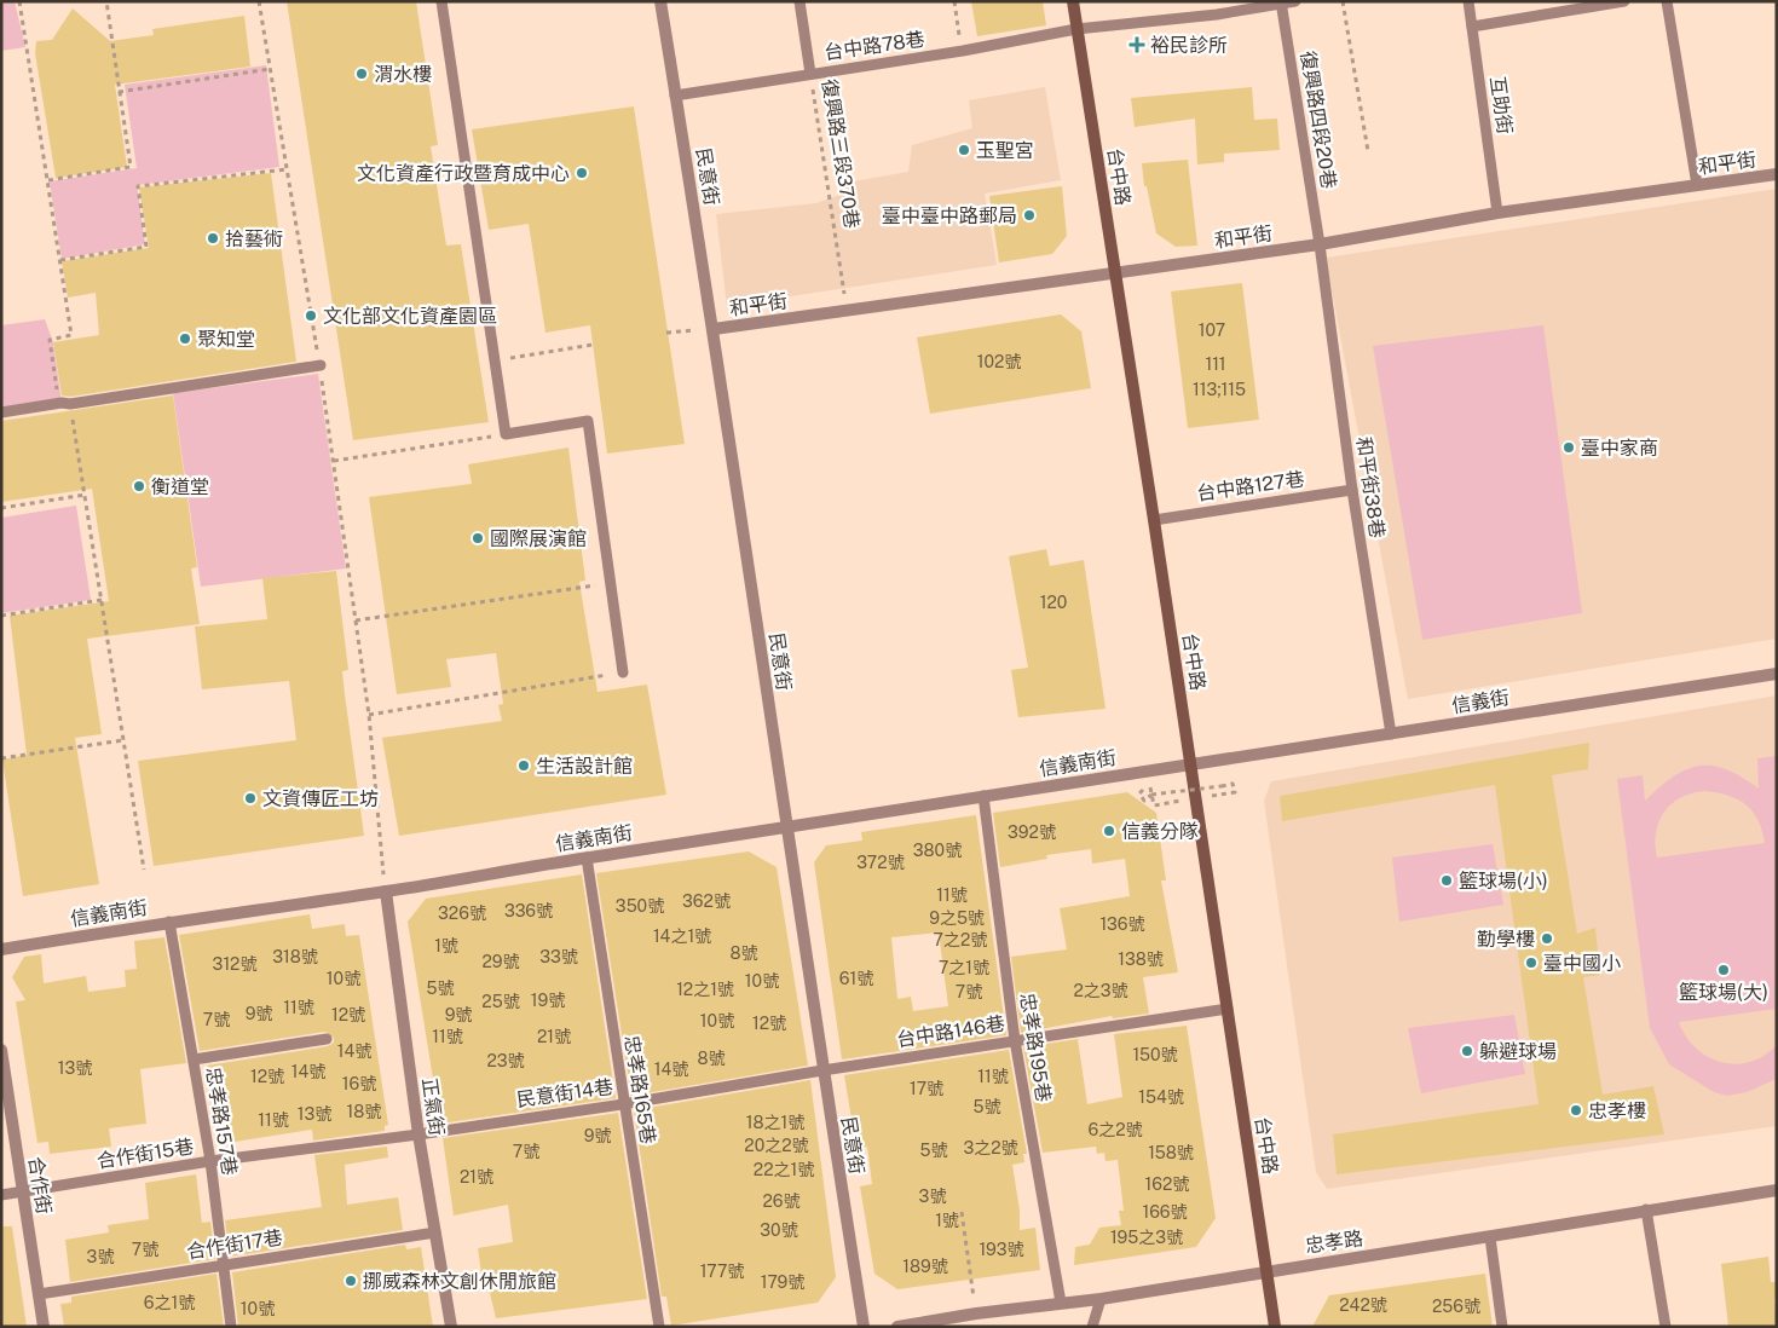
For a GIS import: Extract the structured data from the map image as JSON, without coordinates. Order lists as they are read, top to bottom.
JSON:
{
  "streets": {
    "street": [
      "和平街",
      "民意街",
      "台中路",
      "信義街",
      "信義南街",
      "正氣街",
      "合作街",
      "忠孝路"
    ],
    "lane": [
      "台中路78巷",
      "互助街",
      "復興路四段20巷",
      "復興路三段370巷",
      "台中路127巷",
      "和平街38巷",
      "台中路146巷",
      "忠孝路195巷",
      "忠孝路165巷",
      "民意街14巷",
      "忠孝路157巷",
      "合作街15巷",
      "合作街17巷"
    ]
  },
  "crossings": [
    ["台中路78巷", "復興路四段20巷"],
    ["台中路78巷", "復興路三段370巷"],
    ["台中路78巷", "民意街"],
    ["台中路78巷", "台中路"],
    ["互助街", "和平街"],
    ["復興路四段20巷", "和平街"],
    ["復興路四段20巷", "和平街38巷"],
    ["復興路三段370巷", "和平街"],
    ["和平街", "民意街"],
    ["和平街", "台中路"],
    ["和平街", "和平街38巷"],
    ["民意街", "信義南街"],
    ["民意街", "台中路146巷"],
    ["民意街", "民意街14巷"],
    ["台中路", "台中路127巷"],
    ["台中路", "信義街"],
    ["台中路", "信義南街"],
    ["台中路", "台中路146巷"],
    ["台中路", "忠孝路"],
    ["台中路127巷", "和平街38巷"],
    ["和平街38巷", "信義街"],
    ["信義街", "信義南街"],
    ["信義南街", "忠孝路195巷"],
    ["信義南街", "忠孝路165巷"],
    ["信義南街", "正氣街"],
    ["信義南街", "忠孝路157巷"],
    ["台中路146巷", "忠孝路195巷"],
    ["台中路146巷", "民意街14巷"],
    ["忠孝路195巷", "忠孝路"],
    ["忠孝路165巷", "民意街14巷"],
    ["民意街14巷", "正氣街"],
    ["民意街14巷", "合作街15巷"],
    ["正氣街", "合作街15巷"],
    ["正氣街", "合作街17巷"],
    ["忠孝路157巷", "合作街15巷"],
    ["忠孝路157巷", "合作街17巷"],
    ["合作街15巷", "合作街"],
    ["合作街", "合作街17巷"]
  ],
  "places": {
    "health": ["裕民診所"],
    "other": [
      "渭水樓",
      "玉聖宮",
      "文化資產行政暨育成中心",
      "臺中臺中路郵局",
      "拾藝術",
      "文化部文化資產園區",
      "聚知堂",
      "臺中家商",
      "衡道堂",
      "國際展演館",
      "生活設計館",
      "文資傳匠工坊",
      "信義分隊",
      "籃球場(小)",
      "勤學樓",
      "臺中國小",
      "籃球場(大)",
      "躲避球場",
      "忠孝樓",
      "挪威森林文創休閒旅館"
    ]
  },
  "house_numbers": [
    "107",
    "102號",
    "111",
    "113;115",
    "120",
    "392號",
    "380號",
    "372號",
    "11號",
    "362號",
    "350號",
    "336號",
    "326號",
    "9之5號",
    "136號",
    "14之1號",
    "7之2號",
    "1號",
    "8號",
    "318號",
    "33號",
    "138號",
    "29號",
    "312號",
    "7之1號",
    "10號",
    "61號",
    "10號",
    "5號",
    "12之1號",
    "2之3號",
    "7號",
    "19號",
    "25號",
    "11號",
    "9號",
    "12號",
    "9號",
    "7號",
    "10號",
    "12號",
    "11號",
    "21號",
    "14號",
    "150號",
    "8號",
    "23號",
    "13號",
    "14號",
    "14號",
    "12號",
    "11號",
    "16號",
    "17號",
    "154號",
    "5號",
    "18號",
    "13號",
    "11號",
    "18之1號",
    "6之2號",
    "9號",
    "20之2號",
    "3之2號",
    "5號",
    "7號",
    "158號",
    "22之1號",
    "21號",
    "162號",
    "3號",
    "26號",
    "166號",
    "1號",
    "30號",
    "195之3號",
    "7號",
    "193號",
    "3號",
    "189號",
    "177號",
    "179號",
    "6之1號",
    "242號",
    "256號",
    "10號"
  ]
}
